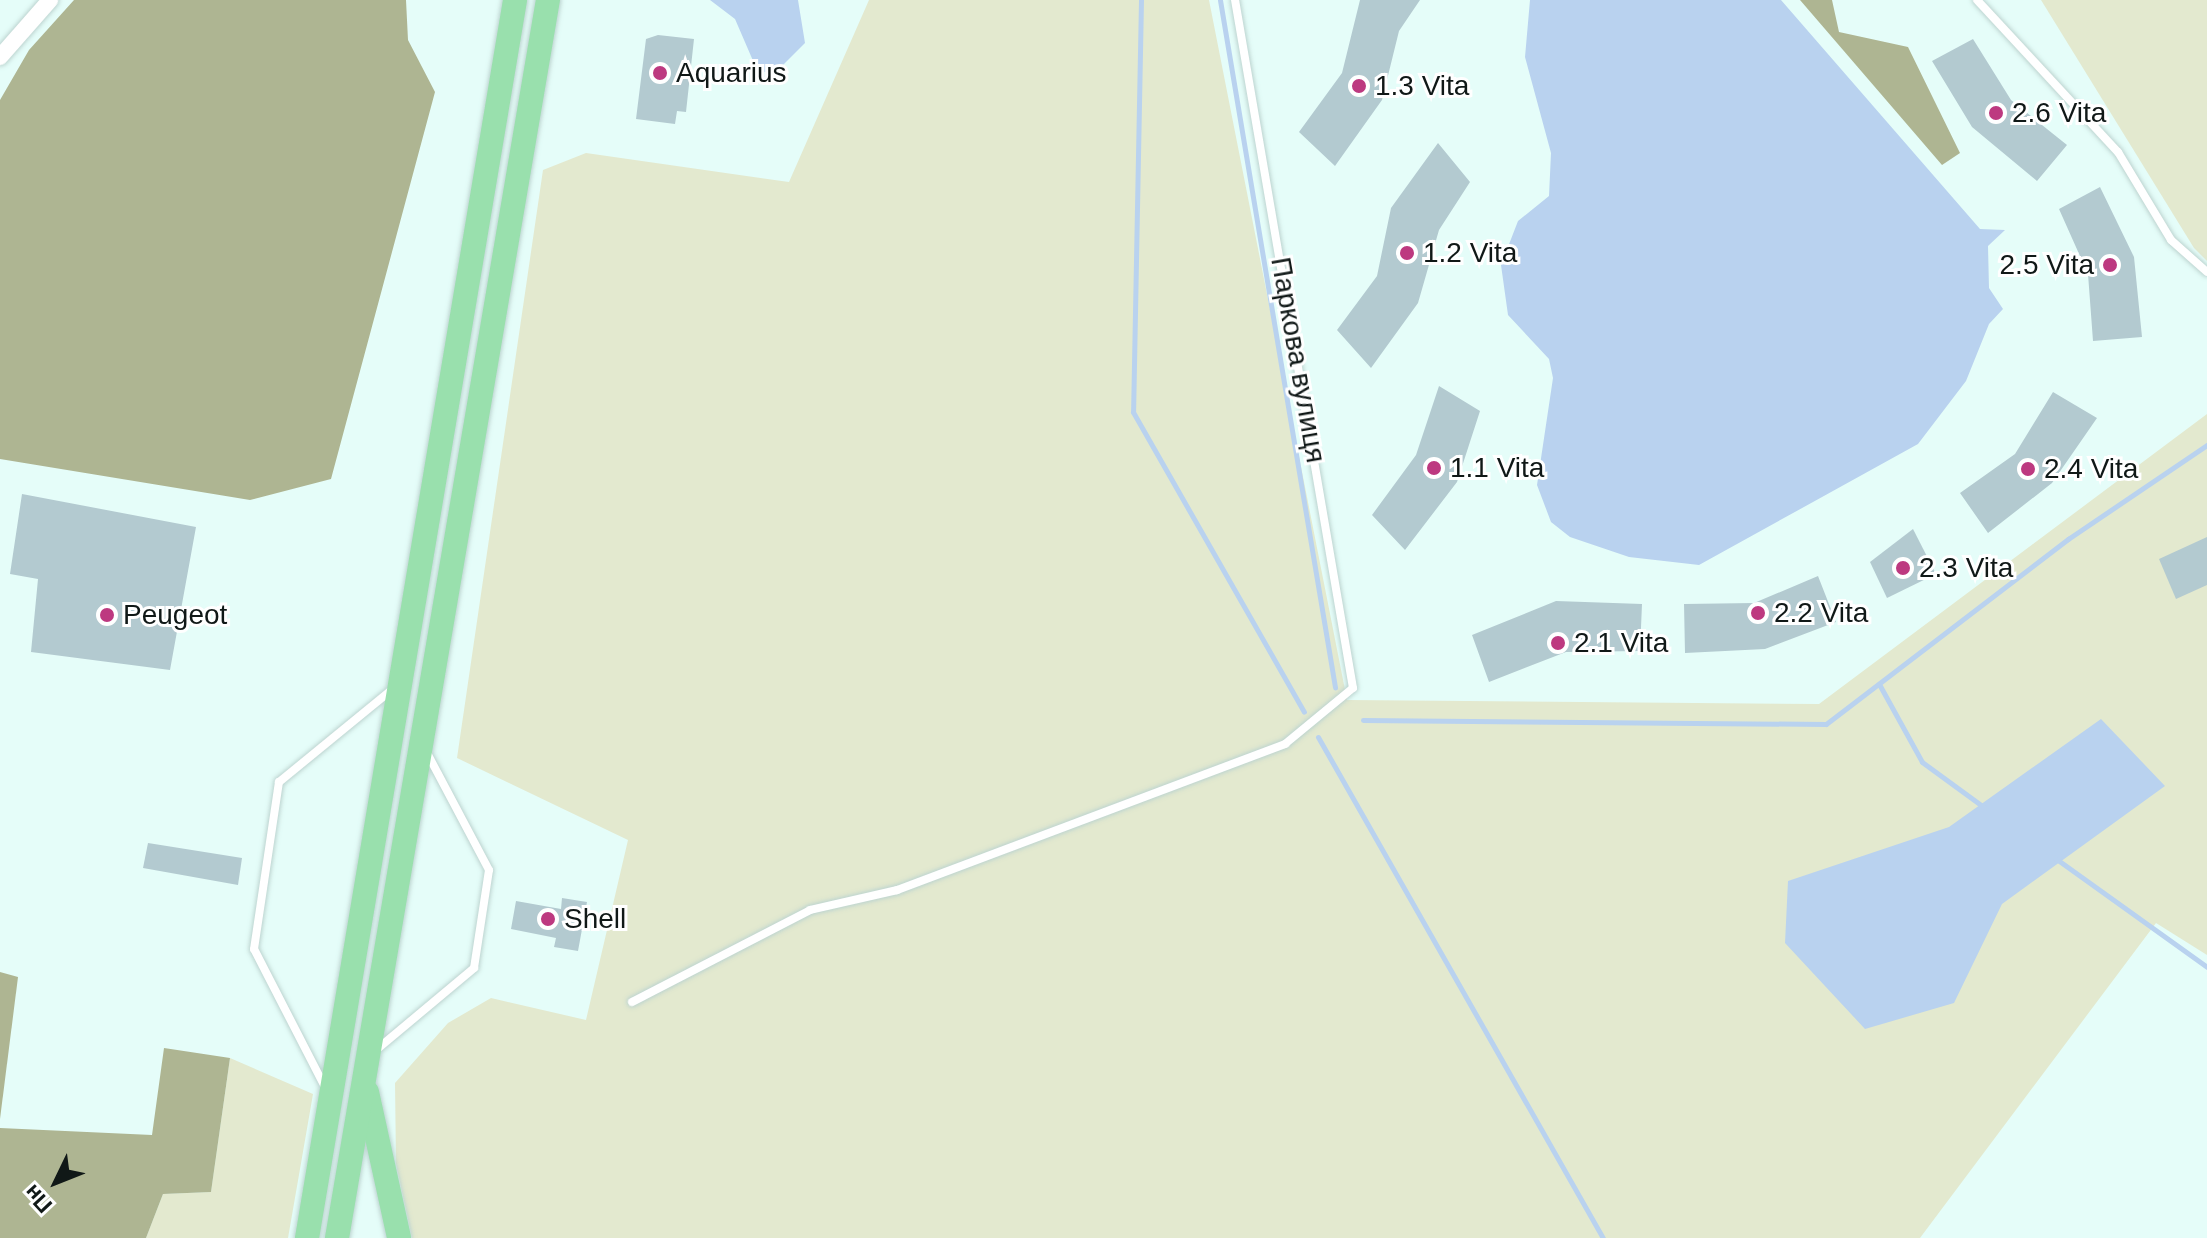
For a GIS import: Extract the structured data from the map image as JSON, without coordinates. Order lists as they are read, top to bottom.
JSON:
{
  "streets": {
    "lane": ["Паркова вулиця"]
  },
  "places": [
    "Aquarius",
    "1.3 Vita",
    "2.6 Vita",
    "1.2 Vita",
    "2.5 Vita",
    "1.1 Vita",
    "2.4 Vita",
    "2.3 Vita",
    "2.2 Vita",
    "Peugeot",
    "2.1 Vita",
    "Shell"
  ],
  "north": "bottom left"
}
